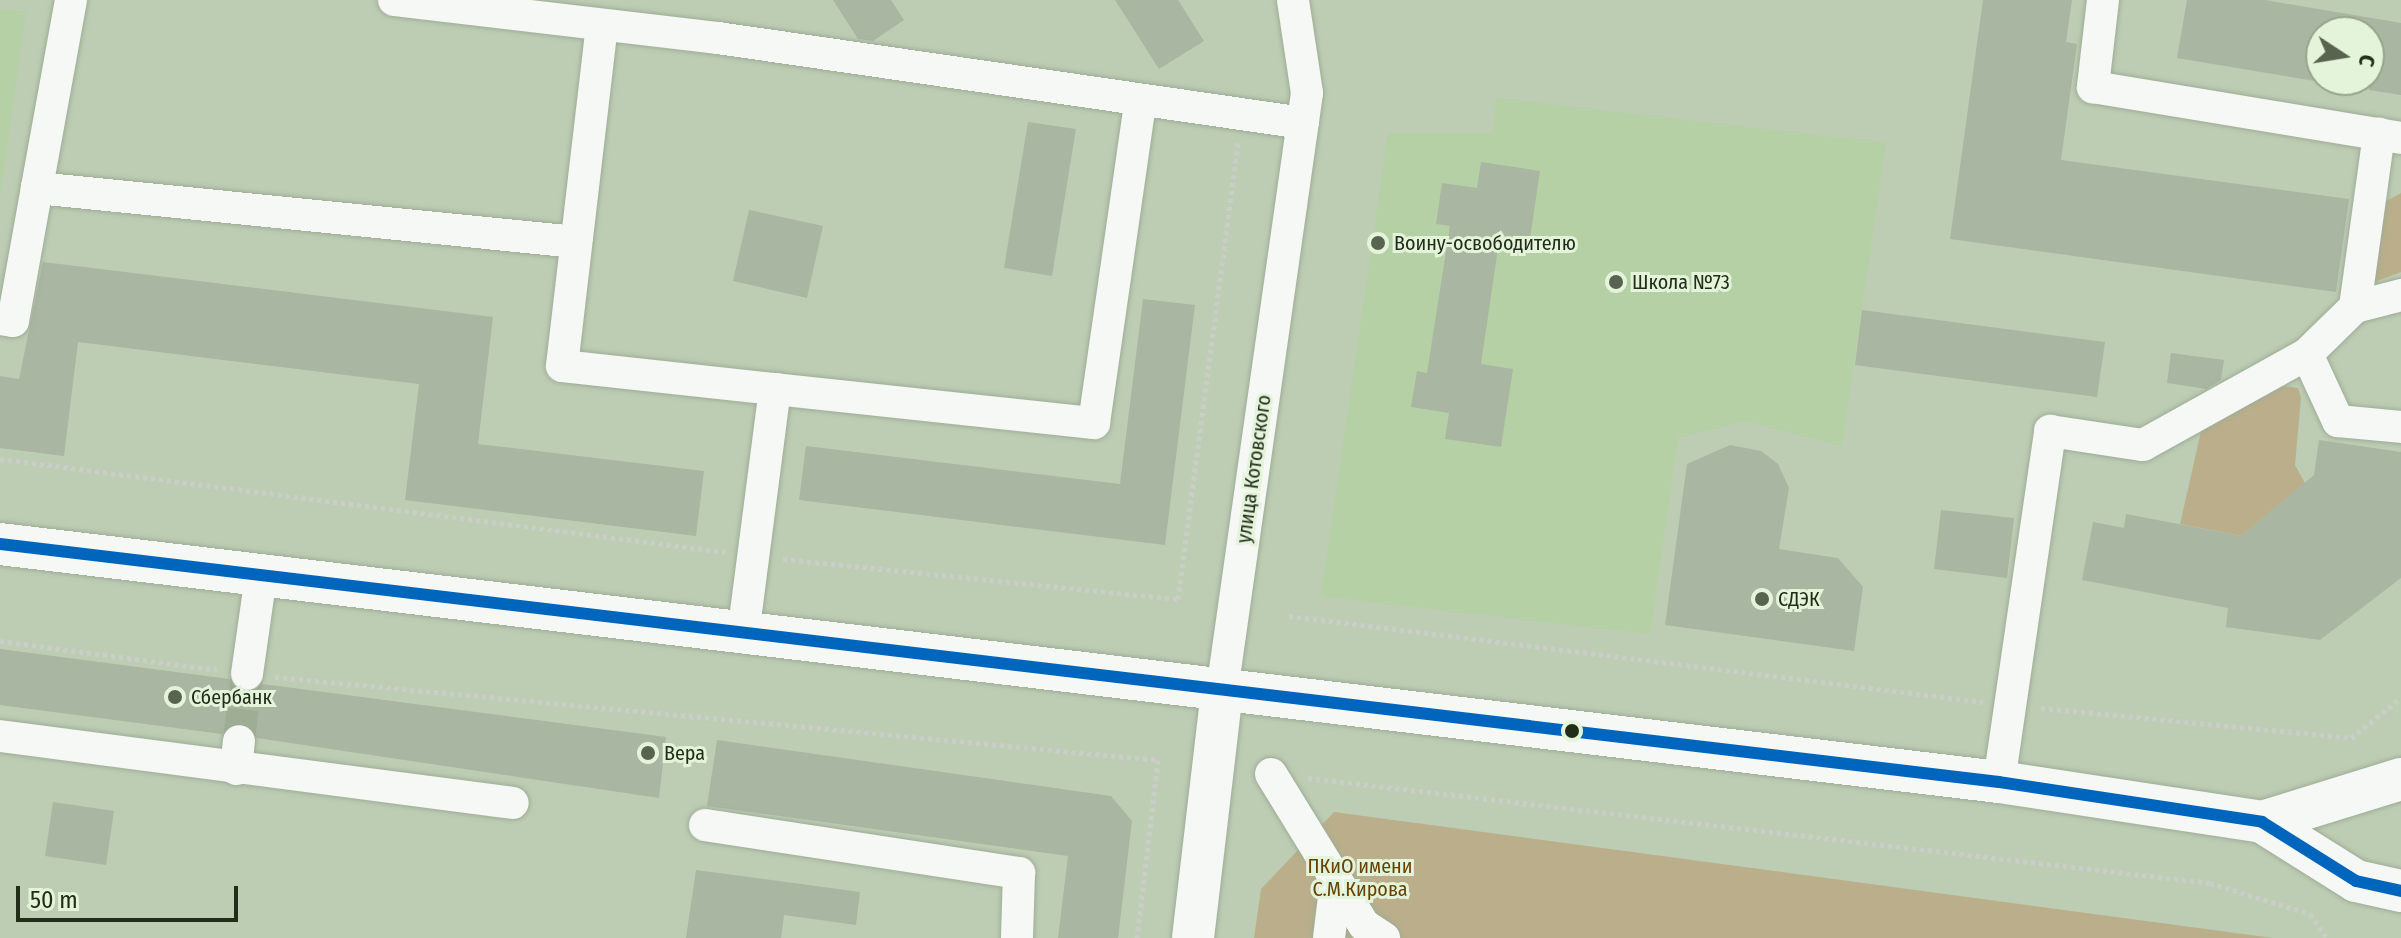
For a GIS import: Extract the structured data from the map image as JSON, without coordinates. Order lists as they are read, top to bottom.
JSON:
{
  "streets": {
    "main road": ["улица Котовского"]
  },
  "parks": ["ПКиО имени С.М.Кирова"],
  "places": [
    "Воину-освободителю",
    "Школа №73",
    "СДЭК",
    "Сбербанк",
    "Вера"
  ],
  "scale_bar": "50 m",
  "north": "right"
}
